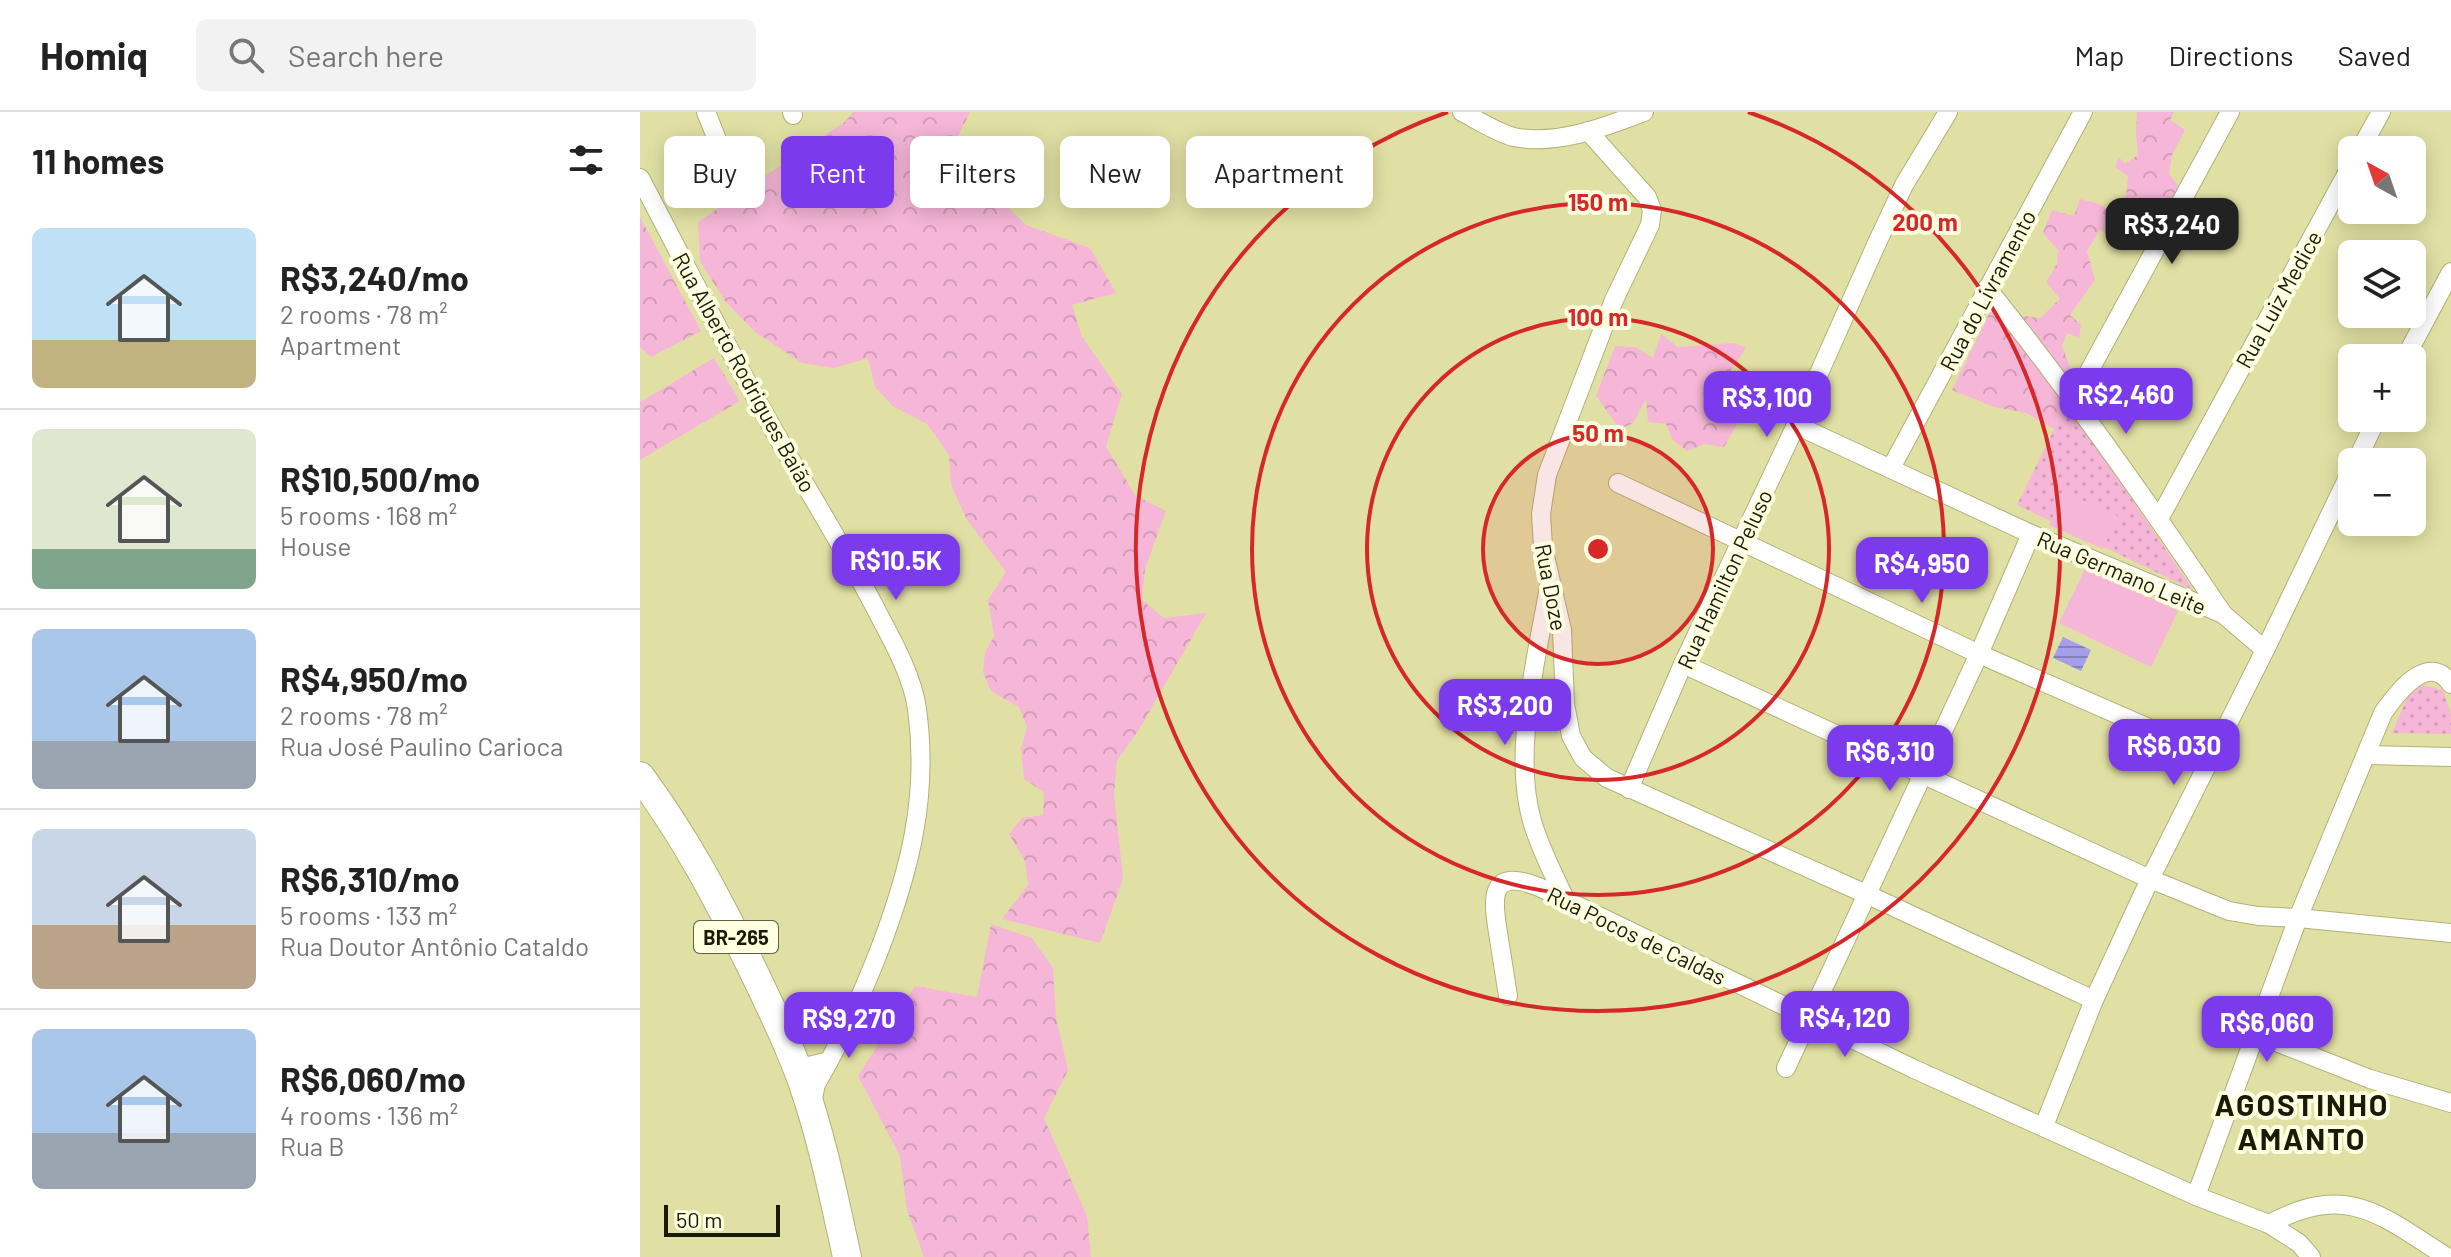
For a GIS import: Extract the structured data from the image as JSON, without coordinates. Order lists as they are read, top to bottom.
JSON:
{
  "streets": {
    "main road": ["BR-265"],
    "street": [
      "Rua do Livramento",
      "Rua Luiz Medice",
      "Rua Alberto Rodrigues Baião",
      "Rua Germano Leite",
      "Rua Hamilton Peluso",
      "Rua Doze",
      "Rua Pocos de Caldas"
    ]
  },
  "crossings": [
    ["Rua do Livramento", "Rua Germano Leite"],
    ["Rua Alberto Rodrigues Baião", "BR-265"],
    ["Rua Germano Leite", "Rua Hamilton Peluso"],
    ["Rua Hamilton Peluso", "Rua Doze"]
  ],
  "districts": ["AGOSTINHO AMANTO"],
  "scale_bar": "50 m",
  "north": "top left",
  "page": {
    "header": "Homiq",
    "search": "Search here",
    "nav": ["Map", "Directions", "Saved"],
    "heading": "11 homes",
    "map_buttons": ["+", "−"],
    "chip": [
      "Buy",
      "Rent",
      "Filters",
      "New",
      "Apartment"
    ],
    "price": [
      "R$3,240",
      "R$2,460",
      "R$3,100",
      "R$10.5K",
      "R$4,950",
      "R$3,200",
      "R$6,030",
      "R$6,310",
      "R$4,120",
      "R$9,270",
      "R$6,060"
    ],
    "list": [
      {
        "name": "R$3,240/mo",
        "note": "2 rooms · 78 m² · Apartment"
      },
      {
        "name": "R$10,500/mo",
        "note": "5 rooms · 168 m² · House"
      },
      {
        "name": "R$4,950/mo",
        "note": "2 rooms · 78 m² · Rua José Paulino Carioca"
      },
      {
        "name": "R$6,310/mo",
        "note": "5 rooms · 133 m² · Rua Doutor Antônio Cataldo"
      },
      {
        "name": "R$6,060/mo",
        "note": "4 rooms · 136 m² · Rua B"
      }
    ],
    "scale": "50 m"
  },
  "rings": [
    "150 m",
    "200 m",
    "100 m",
    "50 m"
  ]
}
